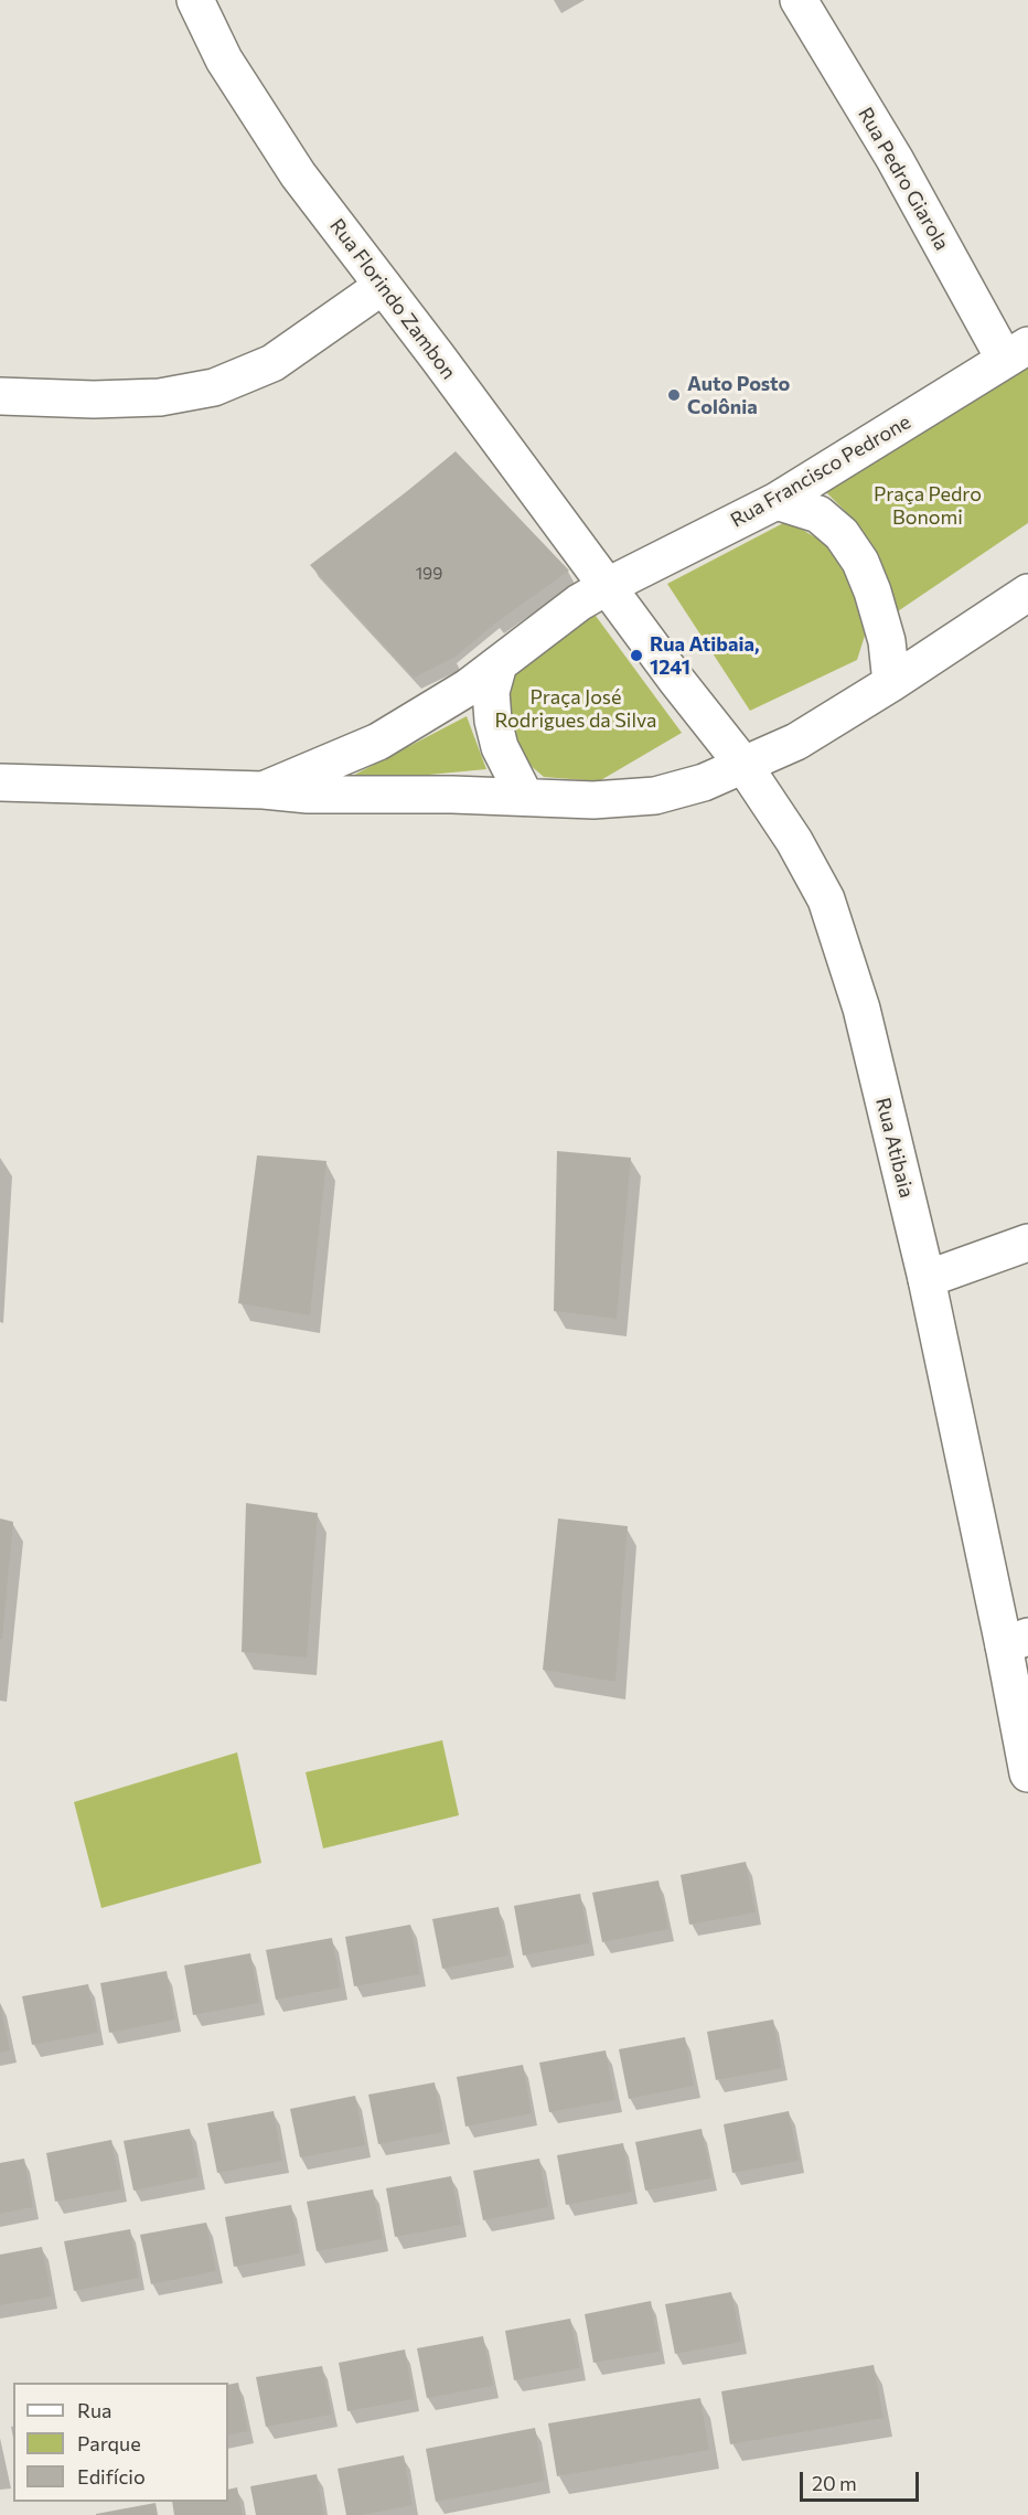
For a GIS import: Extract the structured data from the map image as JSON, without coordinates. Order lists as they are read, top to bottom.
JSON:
{
  "streets": {
    "street": [
      "Rua Pedro Giarola",
      "Rua Florindo Zambon",
      "Rua Francisco Pedrone",
      "Rua Atibaia"
    ]
  },
  "crossings": [
    ["Rua Pedro Giarola", "Rua Francisco Pedrone"],
    ["Rua Florindo Zambon", "Rua Francisco Pedrone"],
    ["Rua Florindo Zambon", "Rua Atibaia"],
    ["Rua Francisco Pedrone", "Rua Atibaia"]
  ],
  "parks": ["Praça Pedro Bonomi", "Praça José Rodrigues da Silva"],
  "places": ["Auto Posto Colônia", "Rua Atibaia, 1241"],
  "house_numbers": ["199"],
  "legend": ["Rua", "Parque", "Edifício"],
  "scale_bar": "20 m"
}
